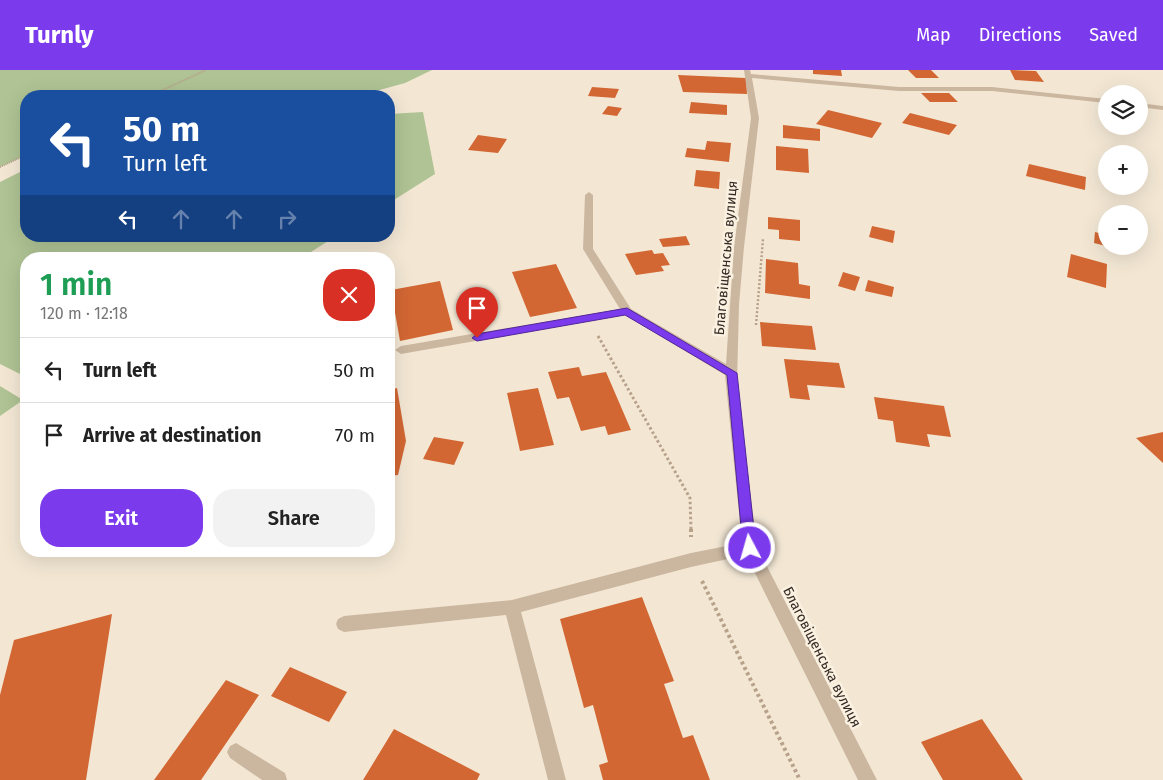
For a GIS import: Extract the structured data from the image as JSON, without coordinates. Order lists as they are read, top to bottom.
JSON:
{
  "streets": {
    "street": ["Благовіщенська вулиця"]
  },
  "page": {
    "header": "Turnly",
    "nav": ["Map", "Directions", "Saved"],
    "map_buttons": ["+", "−"],
    "turn": ["50 m", "Turn left"],
    "heading": ["1 min", "120 m · 12:18"],
    "list": [
      {
        "name": "Turn left",
        "value": "50 m"
      },
      {
        "name": "Arrive at destination",
        "value": "70 m"
      }
    ],
    "buttons": ["Exit", "Share"]
  }
}
